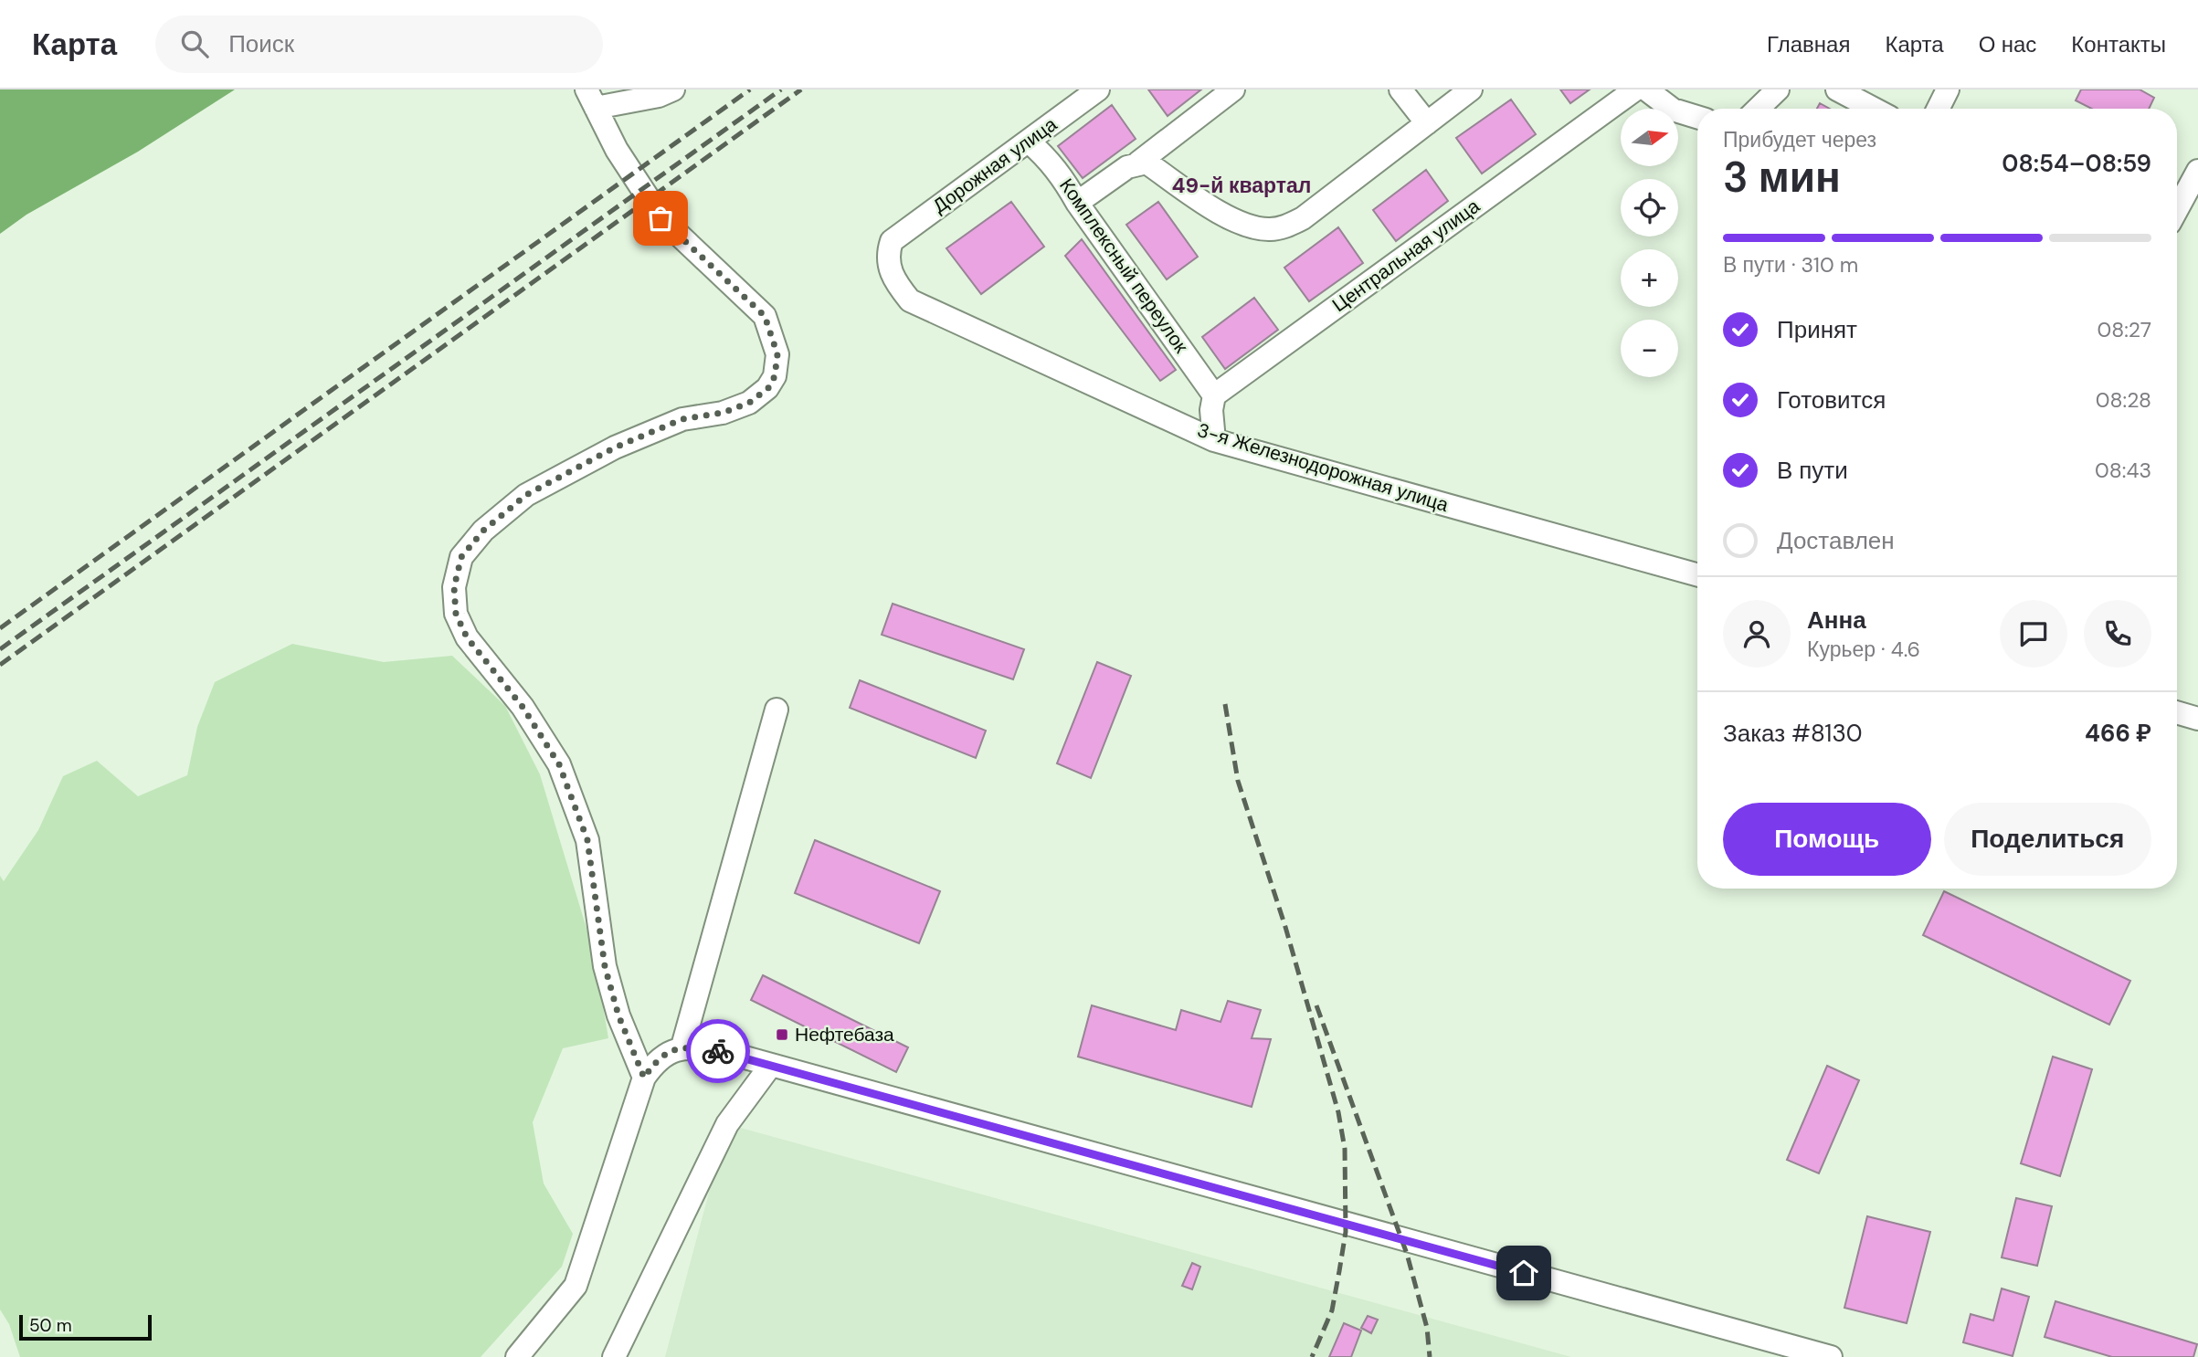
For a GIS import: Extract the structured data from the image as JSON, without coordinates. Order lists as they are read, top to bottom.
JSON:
{
  "streets": {
    "street": [
      "Дорожная улица",
      "Центральная улица",
      "Комплексный переулок",
      "3-я Железнодорожная улица"
    ]
  },
  "crossings": [
    ["Дорожная улица", "Комплексный переулок"],
    ["Дорожная улица", "3-я Железнодорожная улица"],
    ["Центральная улица", "Комплексный переулок"]
  ],
  "districts": ["49-й квартал"],
  "places": {
    "transit": ["Нефтебаза"]
  },
  "scale_bar": "50 m",
  "north": "right",
  "page": {
    "header": "Карта",
    "search": "Поиск",
    "nav": [
      "Главная",
      "Карта",
      "О нас",
      "Контакты"
    ],
    "map_buttons": ["+", "−"],
    "heading": ["3 мин", "Прибудет через", "08:54–08:59"],
    "panel": [
      "Анна",
      "Курьер · 4.6",
      "Заказ #8130",
      "466 ₽"
    ],
    "bar": "В пути · 310 m",
    "list": [
      ["Принят", "08:27"],
      ["Готовится", "08:28"],
      ["В пути", "08:43"],
      "Доставлен"
    ],
    "buttons": ["Помощь", "Поделиться"],
    "scale": "50 m"
  }
}
